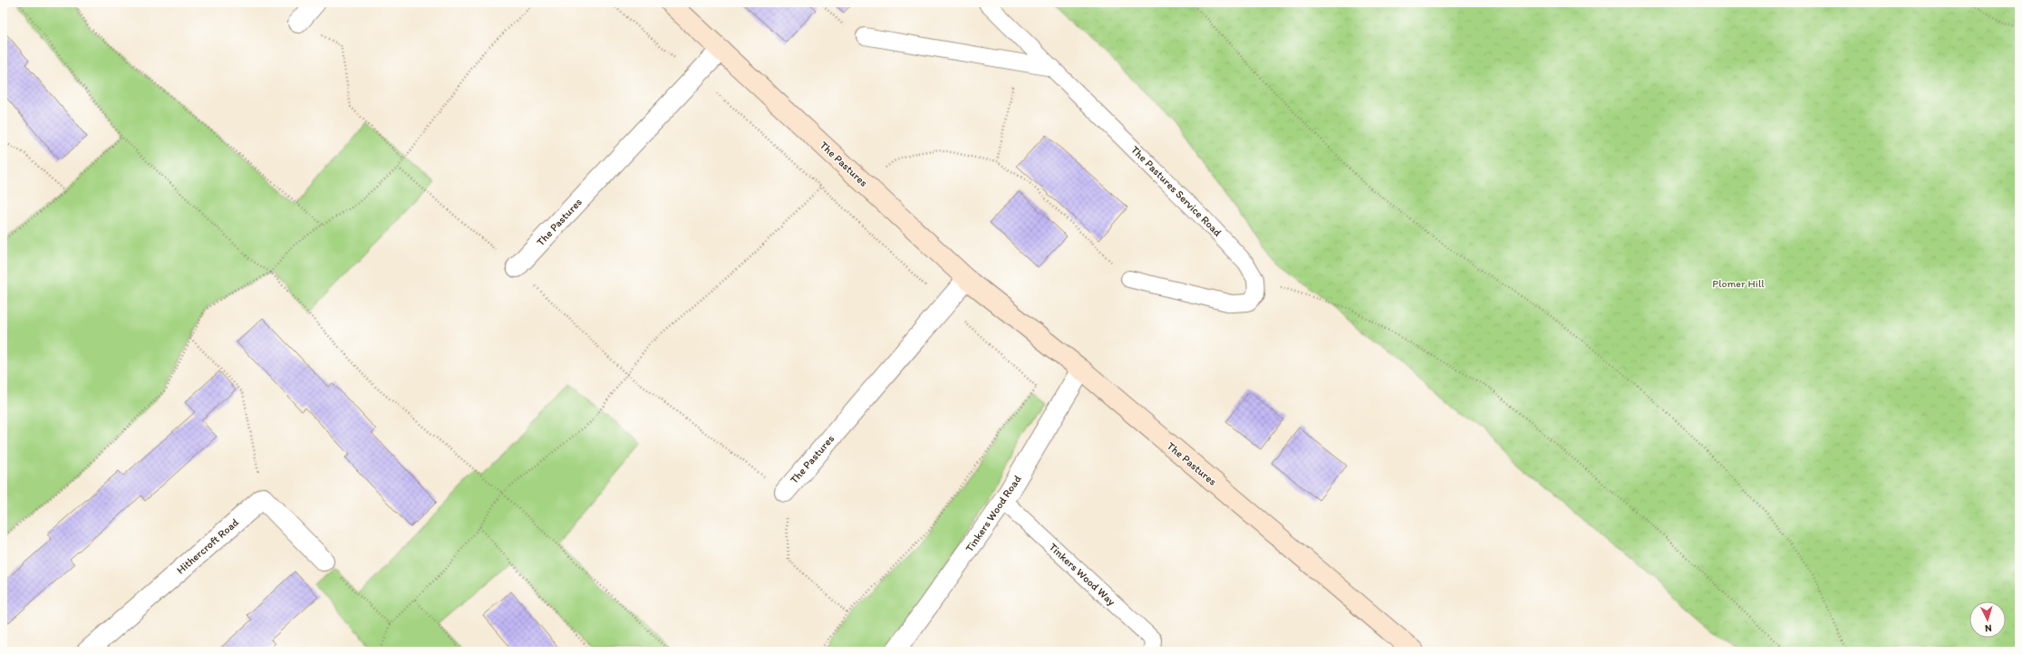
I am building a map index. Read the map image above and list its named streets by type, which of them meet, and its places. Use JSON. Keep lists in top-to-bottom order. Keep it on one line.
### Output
{"streets":{"street":["The Pastures","Tinkers Wood Road","Hithercroft Road"],"lane":["The Pastures Service Road","Tinkers Wood Way"]},"crossings":[["The Pastures","Tinkers Wood Road"],["Tinkers Wood Road","Tinkers Wood Way"]],"parks":["Plomer Hill"],"north":"bottom"}
